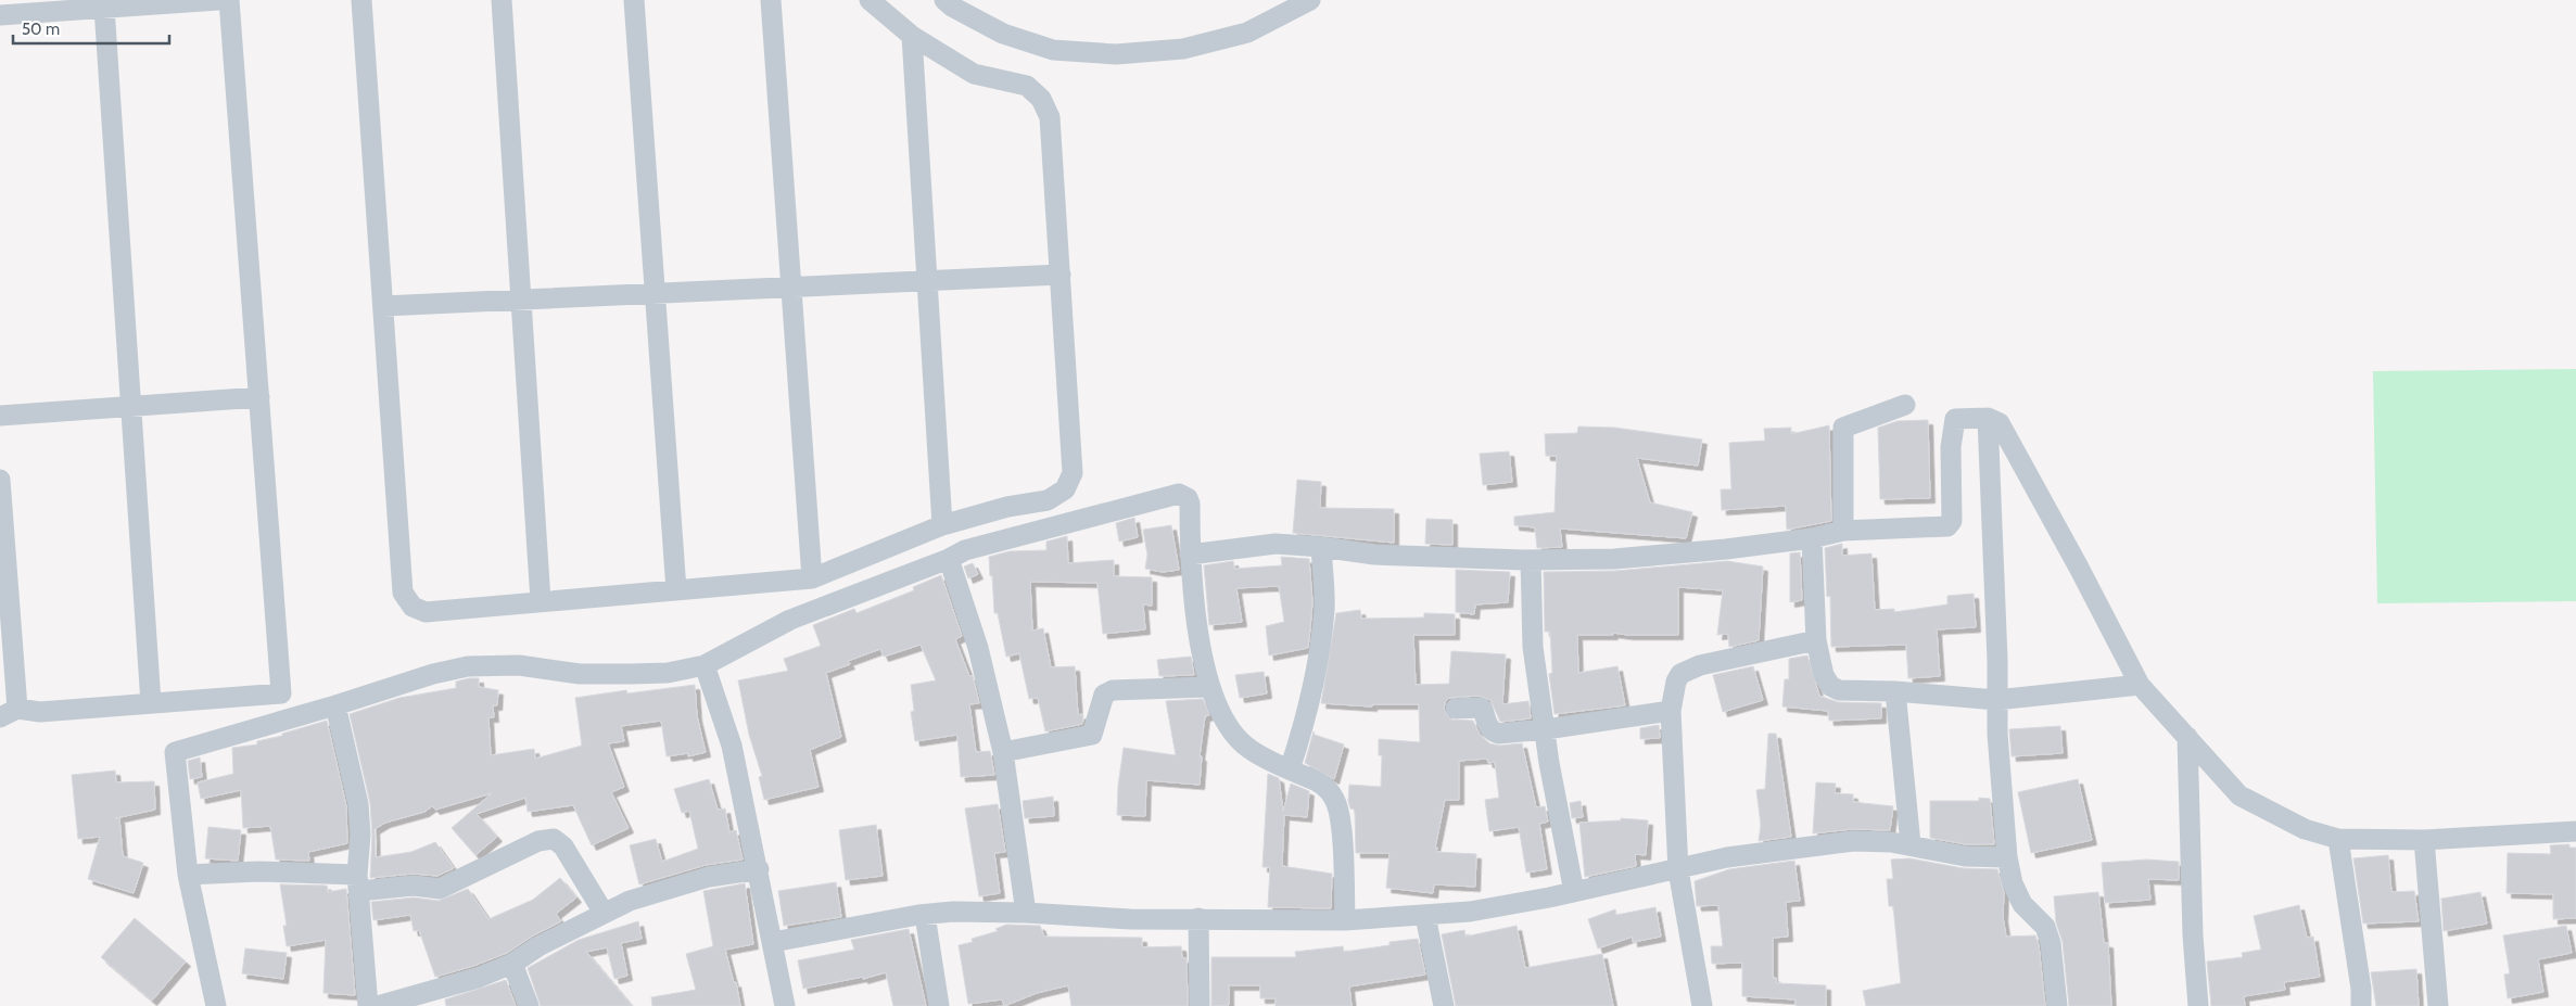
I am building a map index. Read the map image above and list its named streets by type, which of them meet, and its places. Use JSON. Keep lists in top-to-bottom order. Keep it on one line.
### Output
{"scale_bar":"50 m"}
